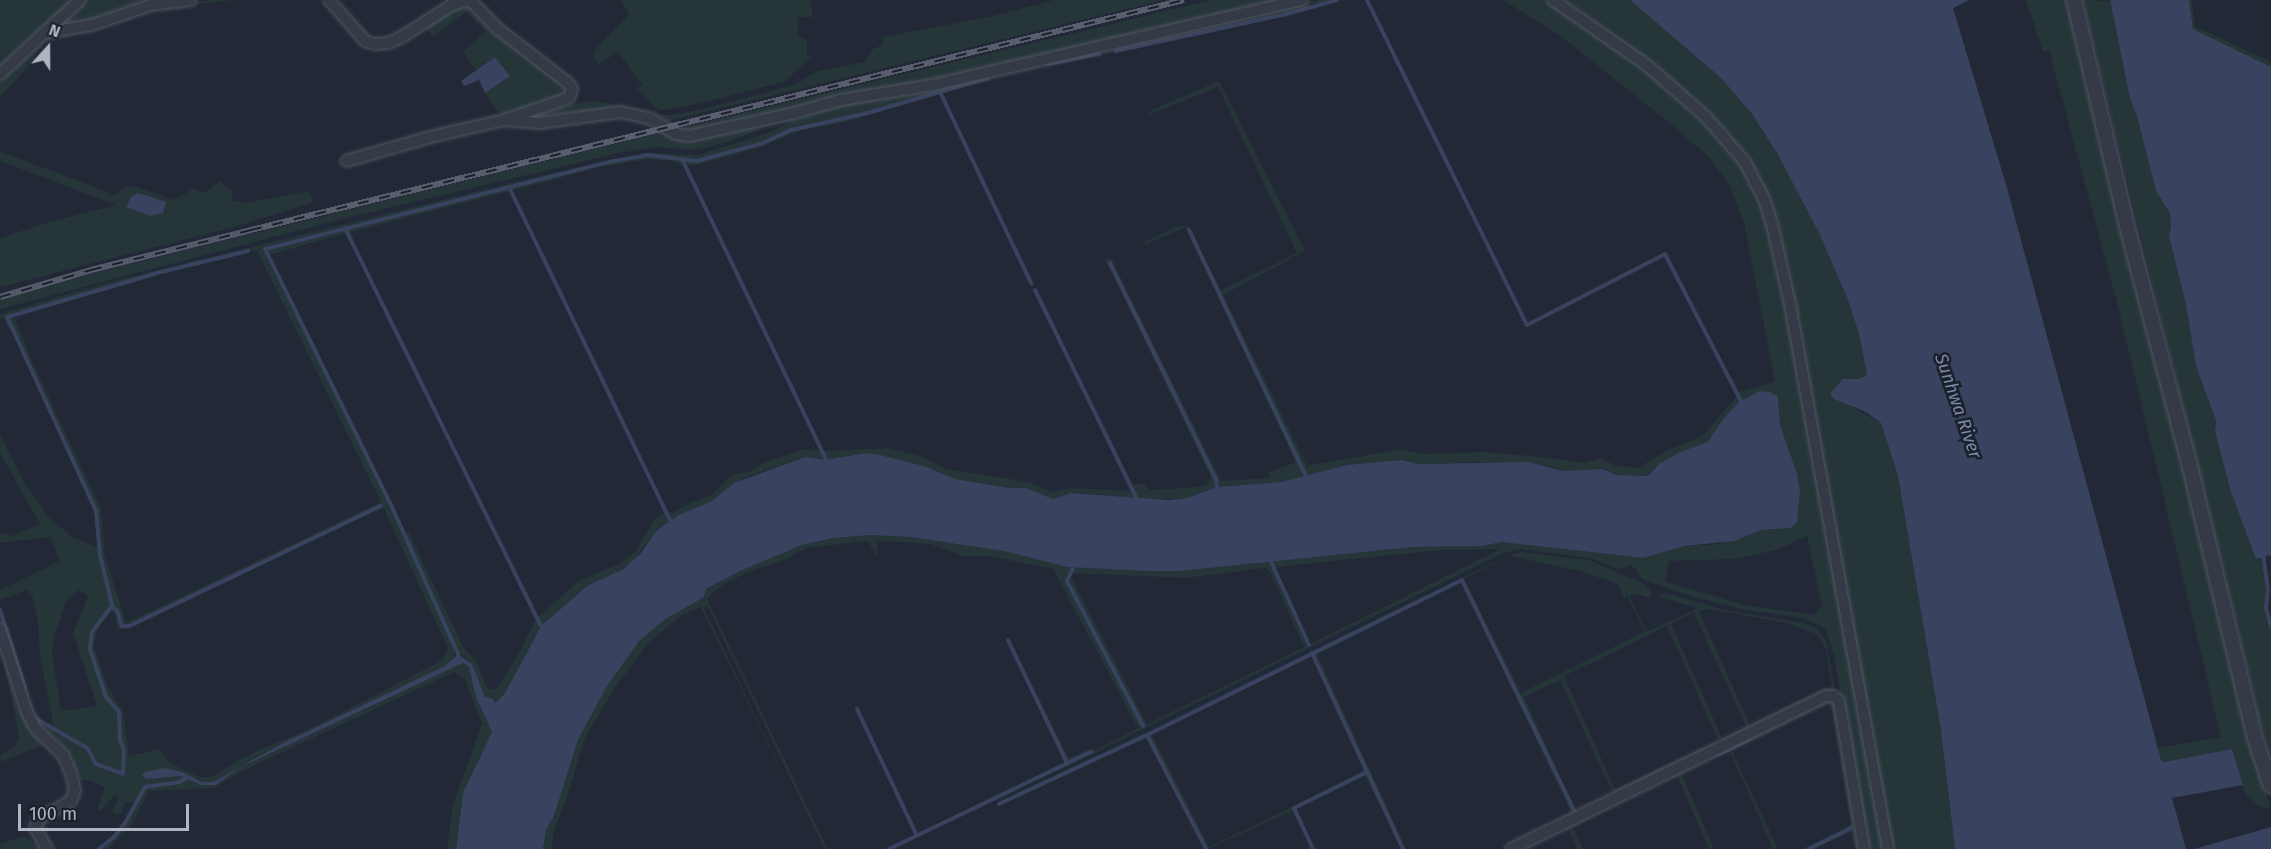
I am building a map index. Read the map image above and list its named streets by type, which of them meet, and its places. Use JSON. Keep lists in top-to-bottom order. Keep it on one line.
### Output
{"water":["Sunhwa River"],"scale_bar":"100 m","north":"top"}
